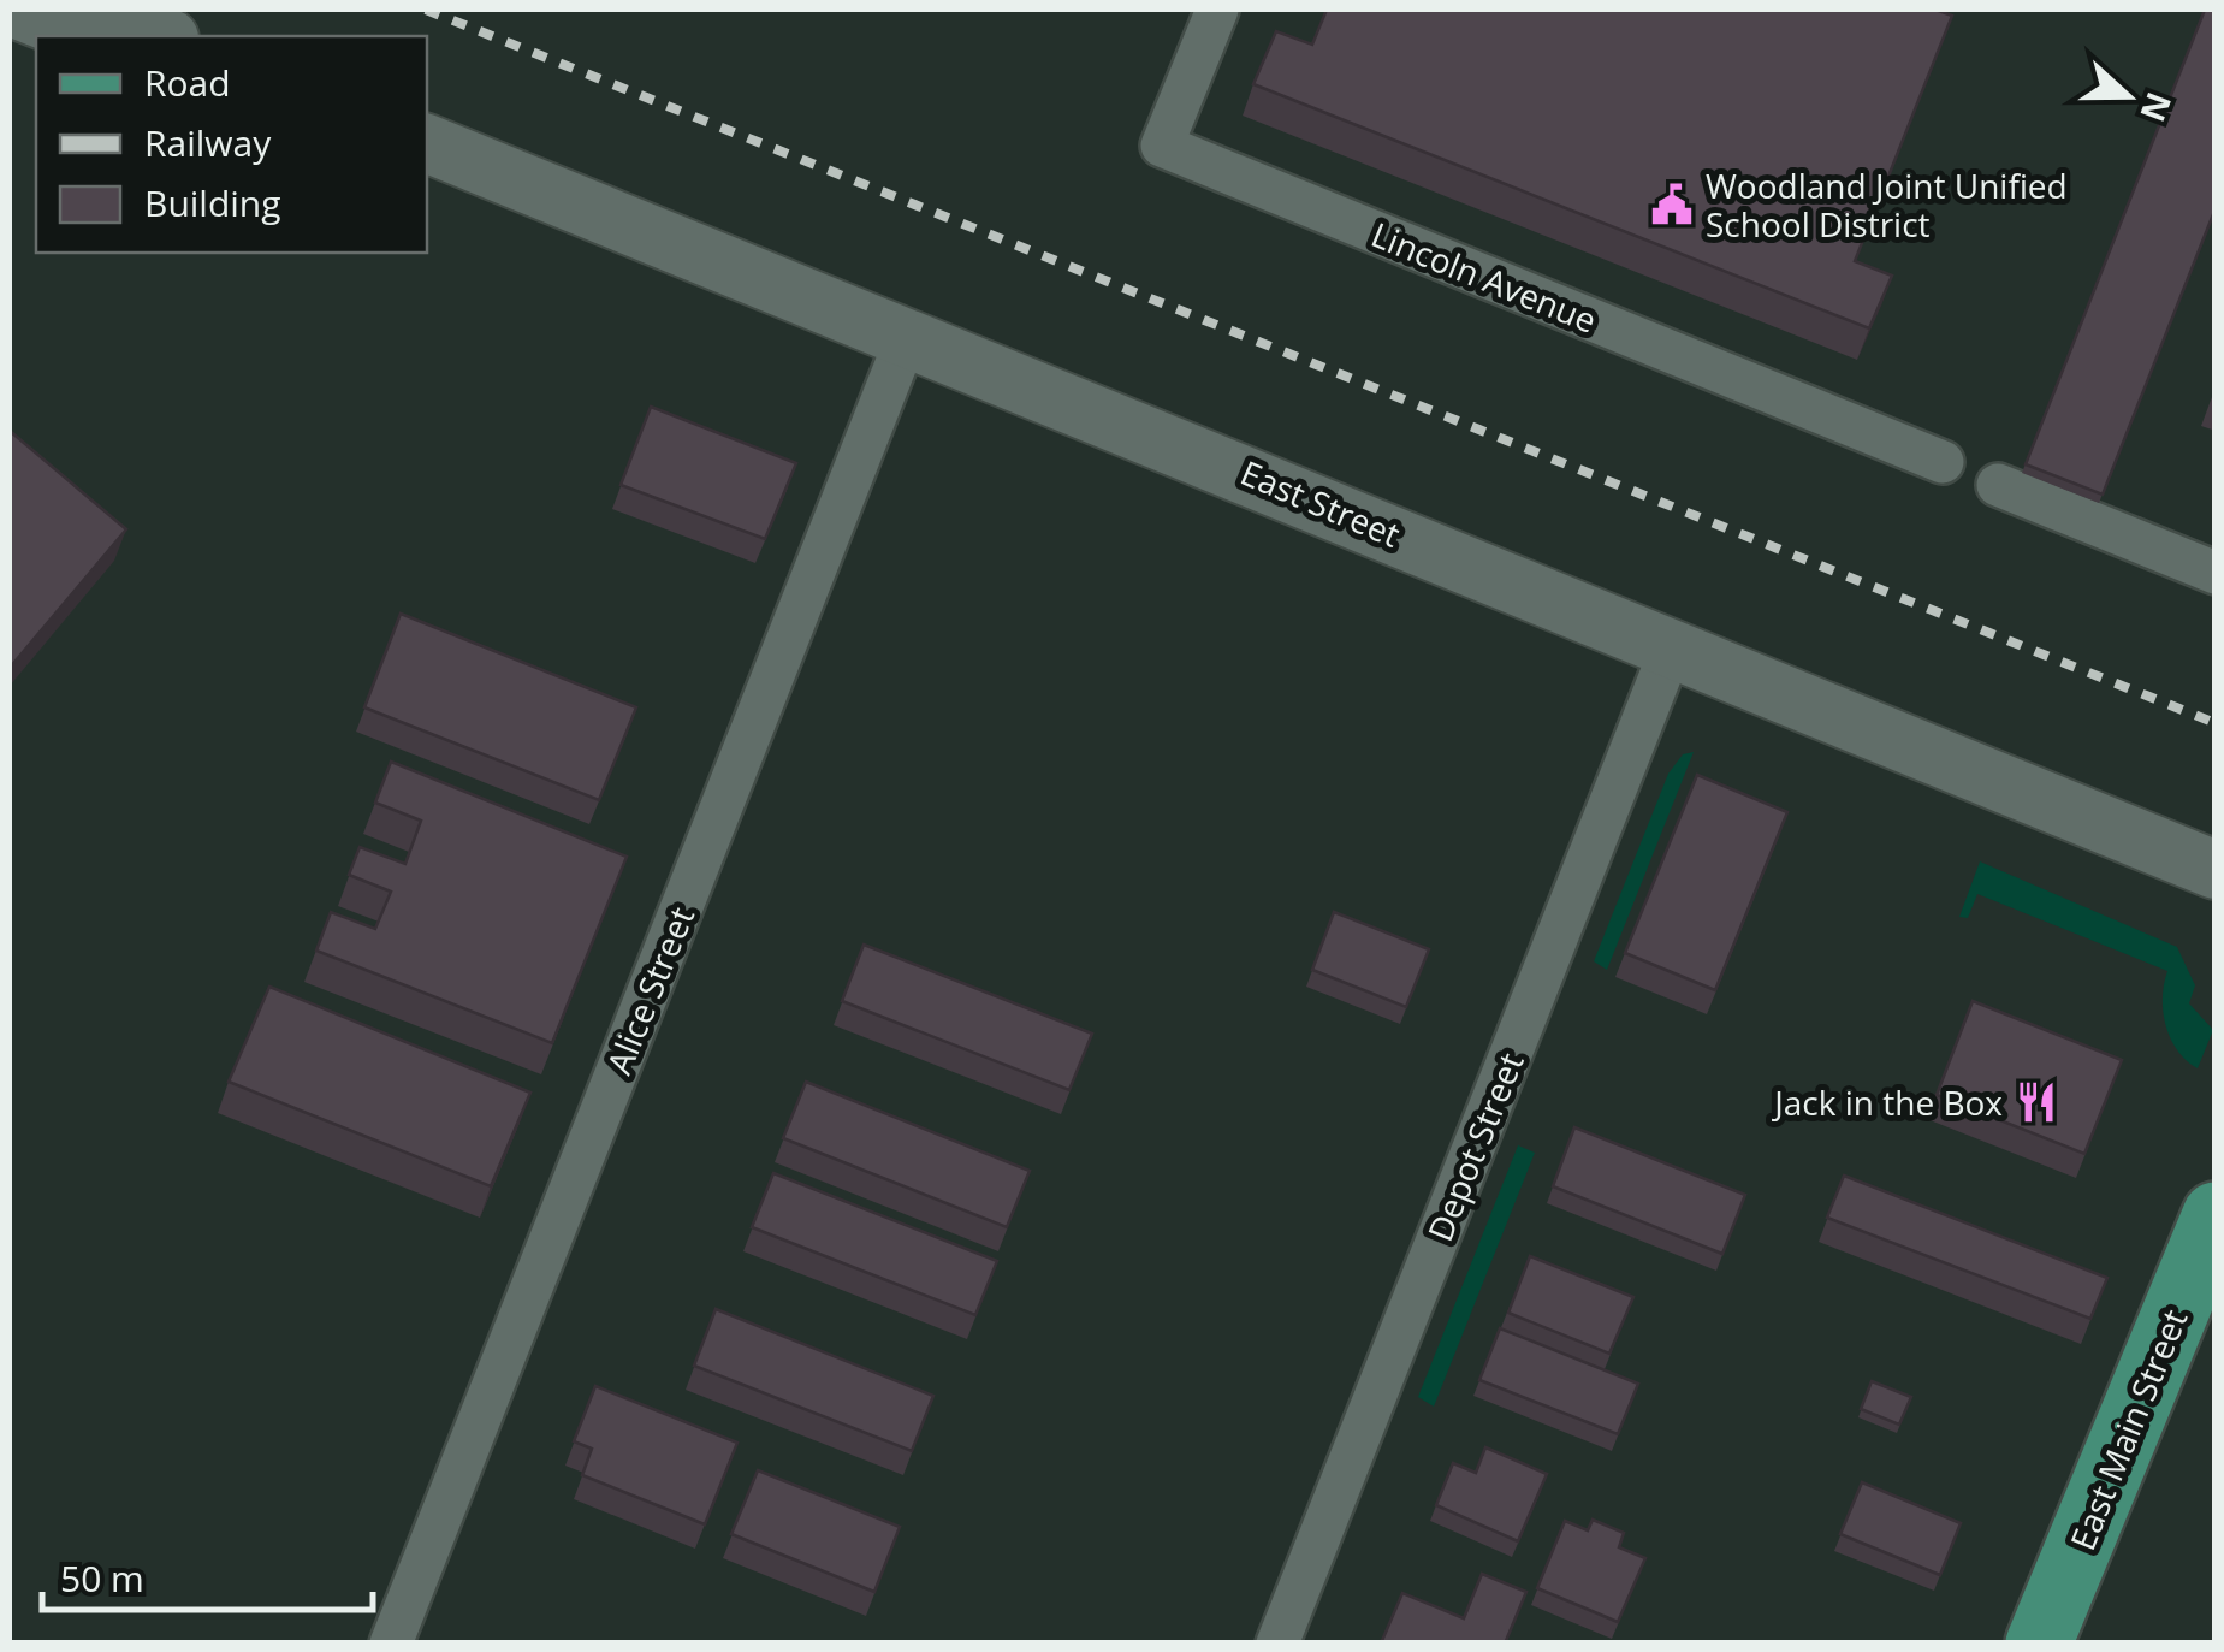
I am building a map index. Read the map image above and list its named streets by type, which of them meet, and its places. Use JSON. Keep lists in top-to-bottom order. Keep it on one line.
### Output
{"streets":{"main road":["East Street","East Main Street"],"street":["Lincoln Avenue","Alice Street","Depot Street"]},"crossings":[["East Street","Alice Street"],["East Street","Depot Street"]],"places":{"public building":["Woodland Joint Unified School District"],"restaurant":["Jack in the Box"]},"legend":["Road","Railway","Building"],"scale_bar":"50 m","north":"right"}
